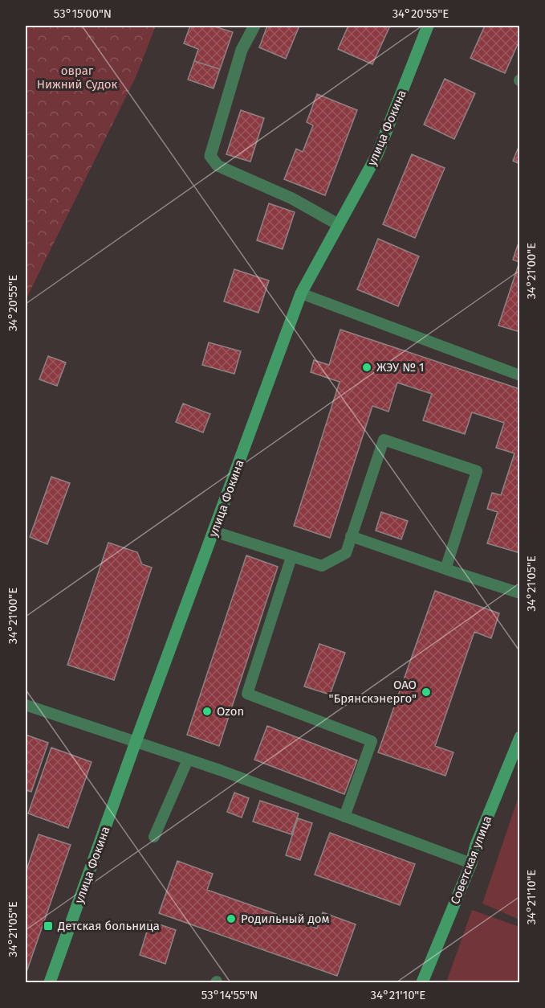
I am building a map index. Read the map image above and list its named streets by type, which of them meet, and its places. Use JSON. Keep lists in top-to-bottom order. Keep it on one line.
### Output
{"streets":{"main road":["улица Фокина","Советская улица"]},"parks":["овраг Нижний Судок"],"places":{"other":["ЖЭУ № 1","ОАО \"Брянскэнерго\"","Ozon","Родильный дом"],"transit":["Детская больница"]},"coordinates":["53°15'00\"N","34°20'55\"E","34°21'00\"E","34°21'05\"E","34°21'10\"E","53°14'55\"N"]}
